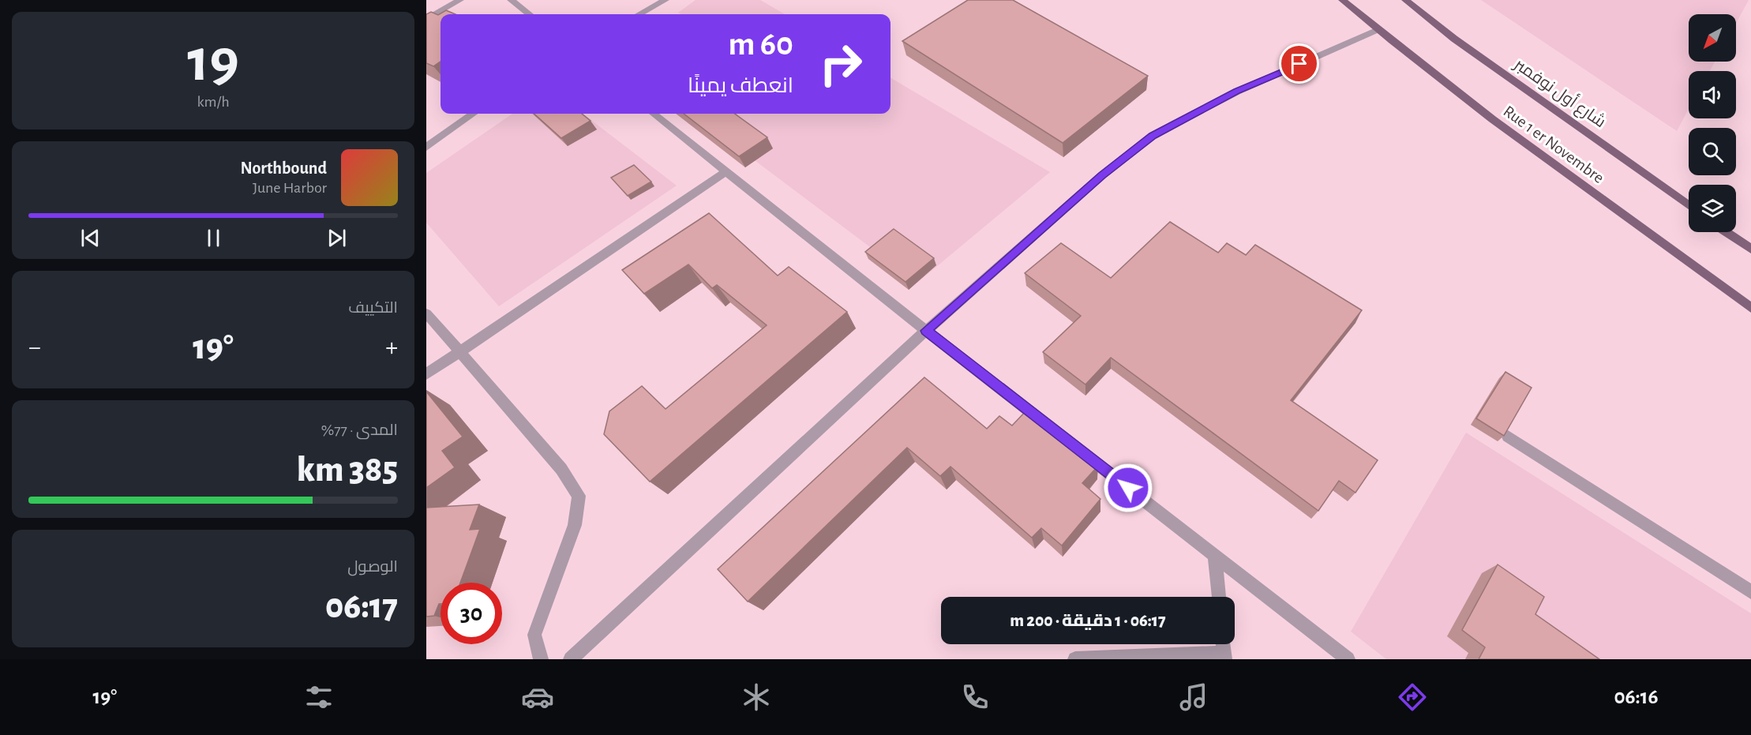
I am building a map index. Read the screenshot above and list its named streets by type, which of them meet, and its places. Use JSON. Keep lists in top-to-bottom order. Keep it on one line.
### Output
{"streets":{"main road":["شارع أول نوفمبر","Rue 1 er Novembre"]},"north":"bottom left","page":{"tile":[["19","km/h"],"التكييف",["المدى · 77%","385 km"],["الوصول","06:17"]],"turn":["60 m","انعطف يمينًا"],"song":["Northbound","June Harbor"],"heat":["−","19°","+"],"limit":"30","trip":"06:17 · 1 دقيقة · 200 m","tabs":["06:16","19°"]}}
